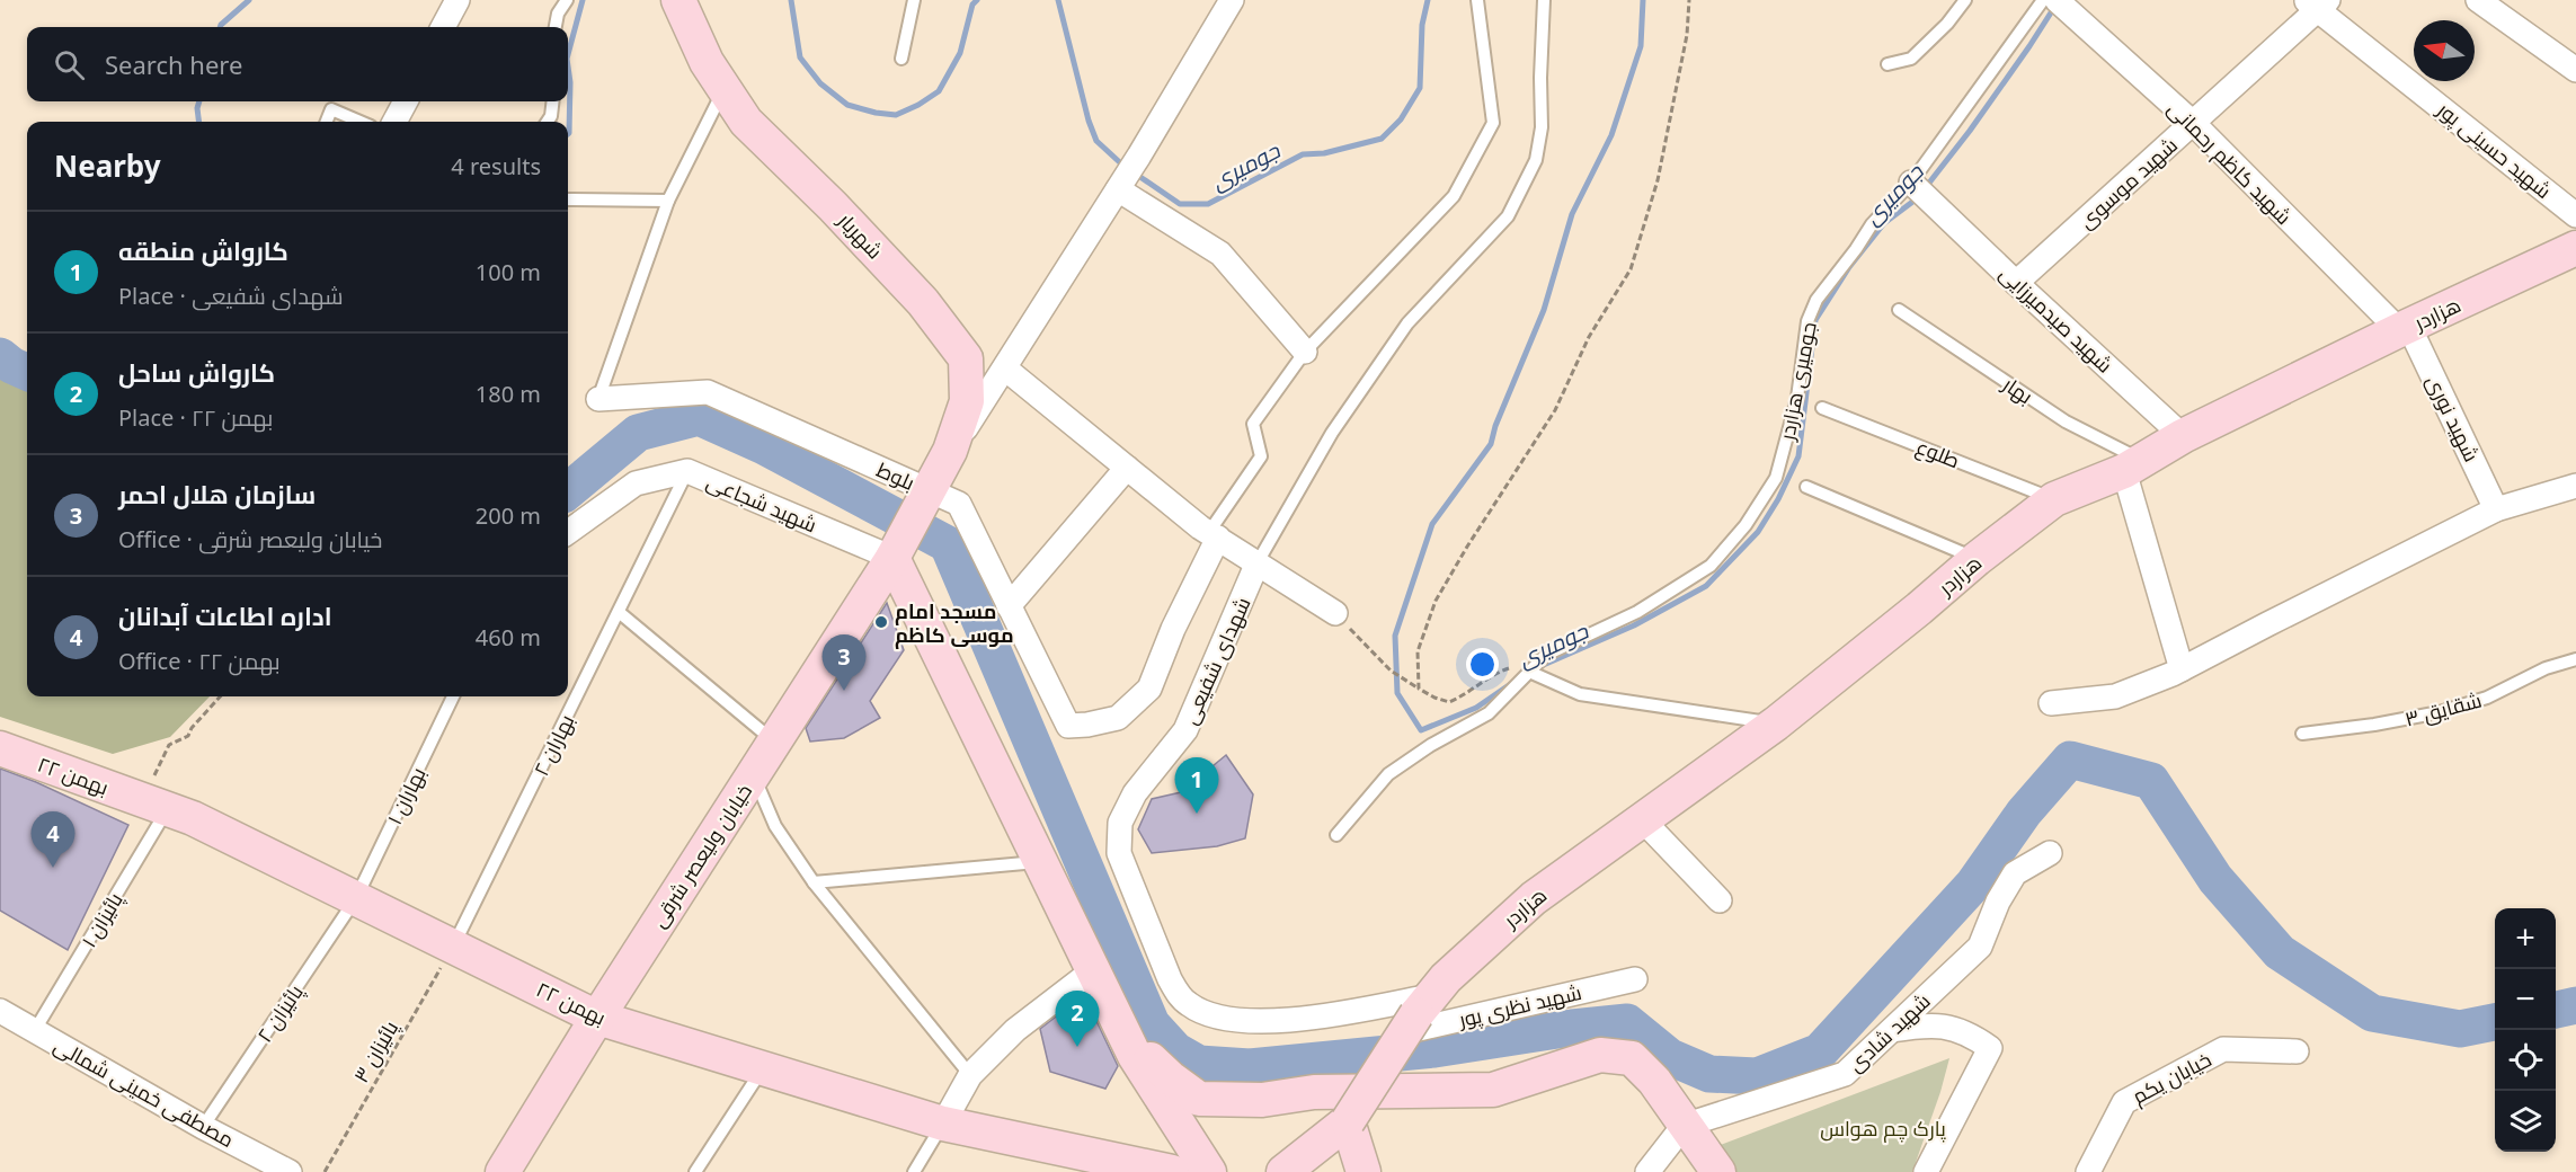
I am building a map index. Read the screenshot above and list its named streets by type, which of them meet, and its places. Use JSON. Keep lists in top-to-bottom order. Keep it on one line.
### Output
{"streets":{"main road":["شهریار","هزاردر","۲۲ بهمن","خیابان ولیعصر شرقی"],"street":["شهید حسینی پور","شهید کاظم رحمانی","شهید موسوی","شهید صیدمیرزایی","شهید نوری","بلوط","شهید شجاعی","شهدای شفیعی","شهید نظری پور","شهید شادی","خیابان یکم","مصطفی خمینی شمالی"],"lane":["جومیری هزاردر","بهار","طلوع","شقایق ۳","بهاران ۲","بهاران ۱","پائیزان ۱","پائیزان ۲"],"path":["پائیزان ۳"]},"crossings":[["شهید حسینی پور","شهید موسوی"],["شهید کاظم رحمانی","شهید موسوی"],["شهید کاظم رحمانی","هزاردر"],["شهید کاظم رحمانی","شهید نوری"],["شهید موسوی","شهید صیدمیرزایی"],["شهریار","بلوط"],["شهریار","شهید شجاعی"],["شهریار","خیابان ولیعصر شرقی"],["هزاردر","شهید صیدمیرزایی"],["هزاردر","بهار"],["هزاردر","شهید نوری"],["هزاردر","طلوع"],["هزاردر","شهدای شفیعی"],["هزاردر","شهید نظری پور"],["شهید صیدمیرزایی","جومیری هزاردر"],["شهید شجاعی","بهاران ۲"],["شهید شجاعی","خیابان ولیعصر شرقی"],["شهدای شفیعی","شهید نظری پور"],["بهاران ۲","۲۲ بهمن"],["بهاران ۲","پائیزان ۳"],["۲۲ بهمن","بهاران ۱"],["۲۲ بهمن","خیابان ولیعصر شرقی"],["۲۲ بهمن","پائیزان ۱"],["۲۲ بهمن","پائیزان ۲"],["۲۲ بهمن","پائیزان ۳"],["بهاران ۱","پائیزان ۲"],["پائیزان ۱","مصطفی خمینی شمالی"],["پائیزان ۲","مصطفی خمینی شمالی"]],"water":["جومیری"],"parks":["پارک چم هواس"],"places":["مسجد امام موسی کاظم"],"north":"left","page":{"search":"Search here","heading":["Nearby","4 results"],"list":[{"mark":"1","name":"کارواش منطقه","note":"Place · شهدای شفیعی","value":"100 m"},{"mark":"2","name":"کارواش ساحل","note":"Place · ۲۲ بهمن","value":"180 m"},{"mark":"3","name":"سازمان هلال احمر","note":"Office · خیابان ولیعصر شرقی","value":"200 m"},{"mark":"4","name":"اداره اطاعات آبدانان","note":"Office · ۲۲ بهمن","value":"460 m"}],"pins":["3","1","4","2"],"map_buttons":["+","−"]}}
